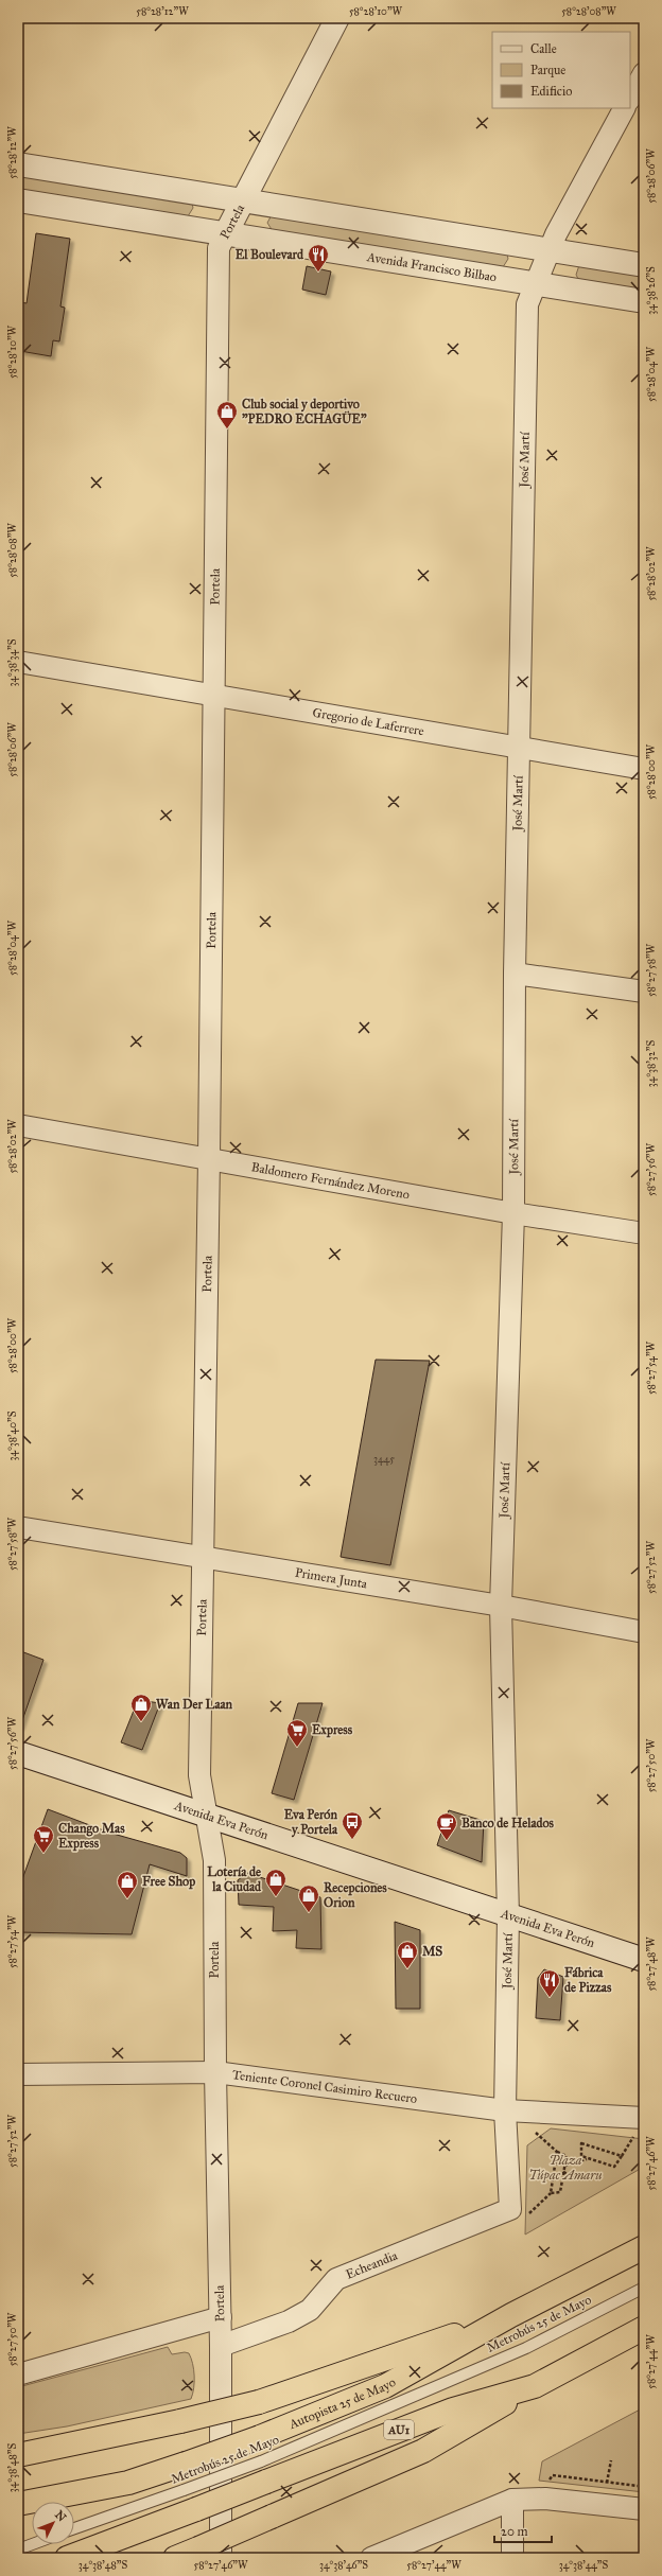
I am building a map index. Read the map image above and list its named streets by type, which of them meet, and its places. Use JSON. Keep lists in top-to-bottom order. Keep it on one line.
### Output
{"streets":{"highway":["Autopista 25 de Mayo","AU1"],"street":["Portela","Avenida Francisco Bilbao","José Martí","Gregorio de Laferrere","Baldomero Fernández Moreno","Primera Junta","Avenida Eva Perón","Teniente Coronel Casimiro Recuero","Echeandia"],"lane":["Metrobús 25 de Mayo"]},"crossings":[["Portela","Avenida Francisco Bilbao"],["Portela","Gregorio de Laferrere"],["Portela","Baldomero Fernández Moreno"],["Portela","Primera Junta"],["Portela","Avenida Eva Perón"],["Portela","Teniente Coronel Casimiro Recuero"],["Portela","Echeandia"],["Avenida Francisco Bilbao","José Martí"],["José Martí","Gregorio de Laferrere"],["José Martí","Baldomero Fernández Moreno"],["José Martí","Primera Junta"],["José Martí","Avenida Eva Perón"],["José Martí","Teniente Coronel Casimiro Recuero"],["José Martí","Echeandia"],["Metrobús 25 de Mayo","AU1"]],"parks":["Plaza Túpac Amaru"],"places":{"restaurant":["El Boulevard","Fábrica de Pizzas"],"shop":["Club social y deportivo \"PEDRO ECHAGÜE\"","Wan Der Laan","Lotería de la Ciudad","Free Shop","Recepciones Orion","MS"],"supermarket":["Express","Chango Mas Express"],"bus stop":["Eva Perón y Portela"],"cafe":["Banco de Helados"]},"house_numbers":["3445"],"legend":["Calle","Parque","Edificio"],"scale_bar":"20 m","north":"top right","coordinates":["58°28'12\"W","58°28'10\"W","58°28'08\"W","58°28'06\"W","34°38'26\"S","58°28'04\"W","58°28'02\"W","34°38'34\"S","58°28'00\"W","58°27'58\"W","34°38'32\"S","58°27'56\"W","58°27'54\"W","34°38'40\"S","58°27'52\"W","58°27'50\"W","58°27'48\"W","58°27'46\"W","58°27'44\"W","34°38'48\"S","34°38'46\"S","34°38'44\"S"]}
